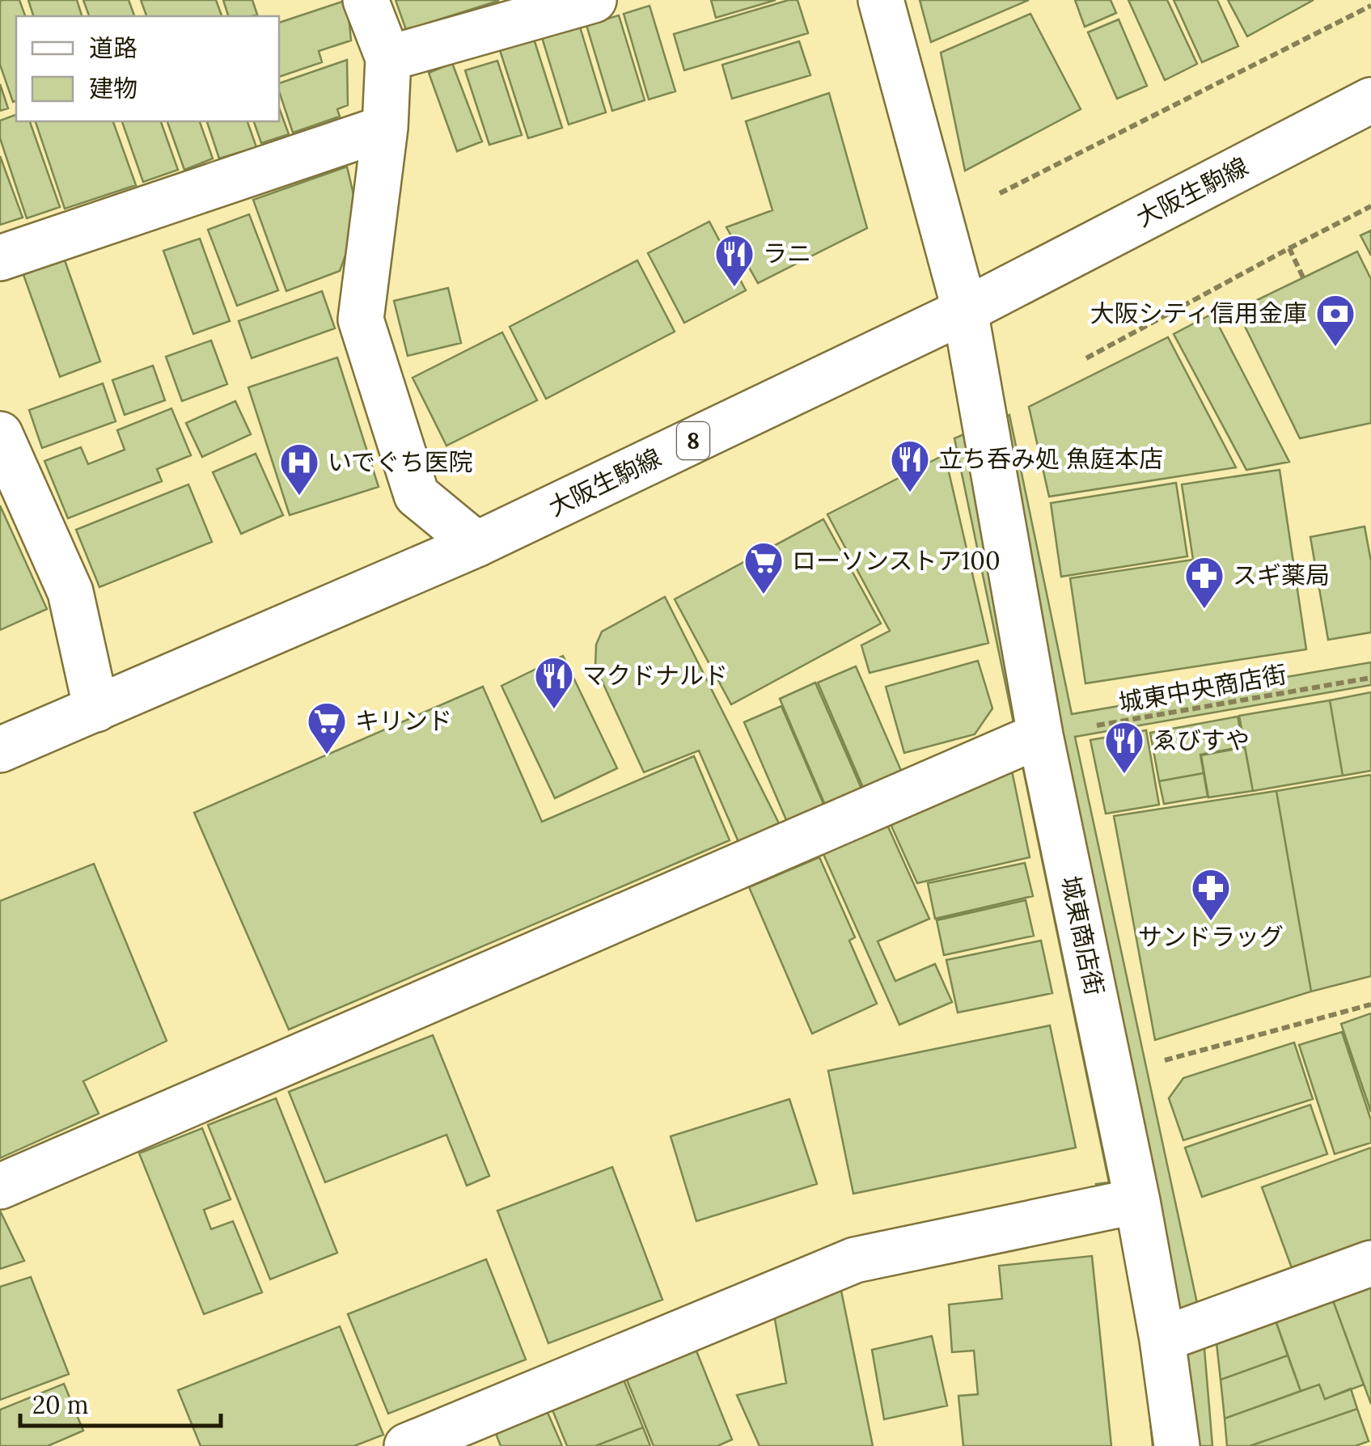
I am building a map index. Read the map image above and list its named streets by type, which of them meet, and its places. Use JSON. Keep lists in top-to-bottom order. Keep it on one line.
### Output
{"streets":{"street":["大阪生駒線","8","城東商店街"],"path":["城東中央商店街"]},"crossings":[["大阪生駒線","城東商店街"],["城東中央商店街","城東商店街"]],"places":{"restaurant":["ラニ","立ち呑み処 魚庭本店","マクドナルド","ゑびすや"],"bank":["大阪シティ信用金庫"],"hospital":["いでぐち医院"],"supermarket":["ローソンストア100","キリンド"],"pharmacy":["スギ薬局","サンドラッグ"]},"legend":["道路","建物"],"scale_bar":"20 m"}
